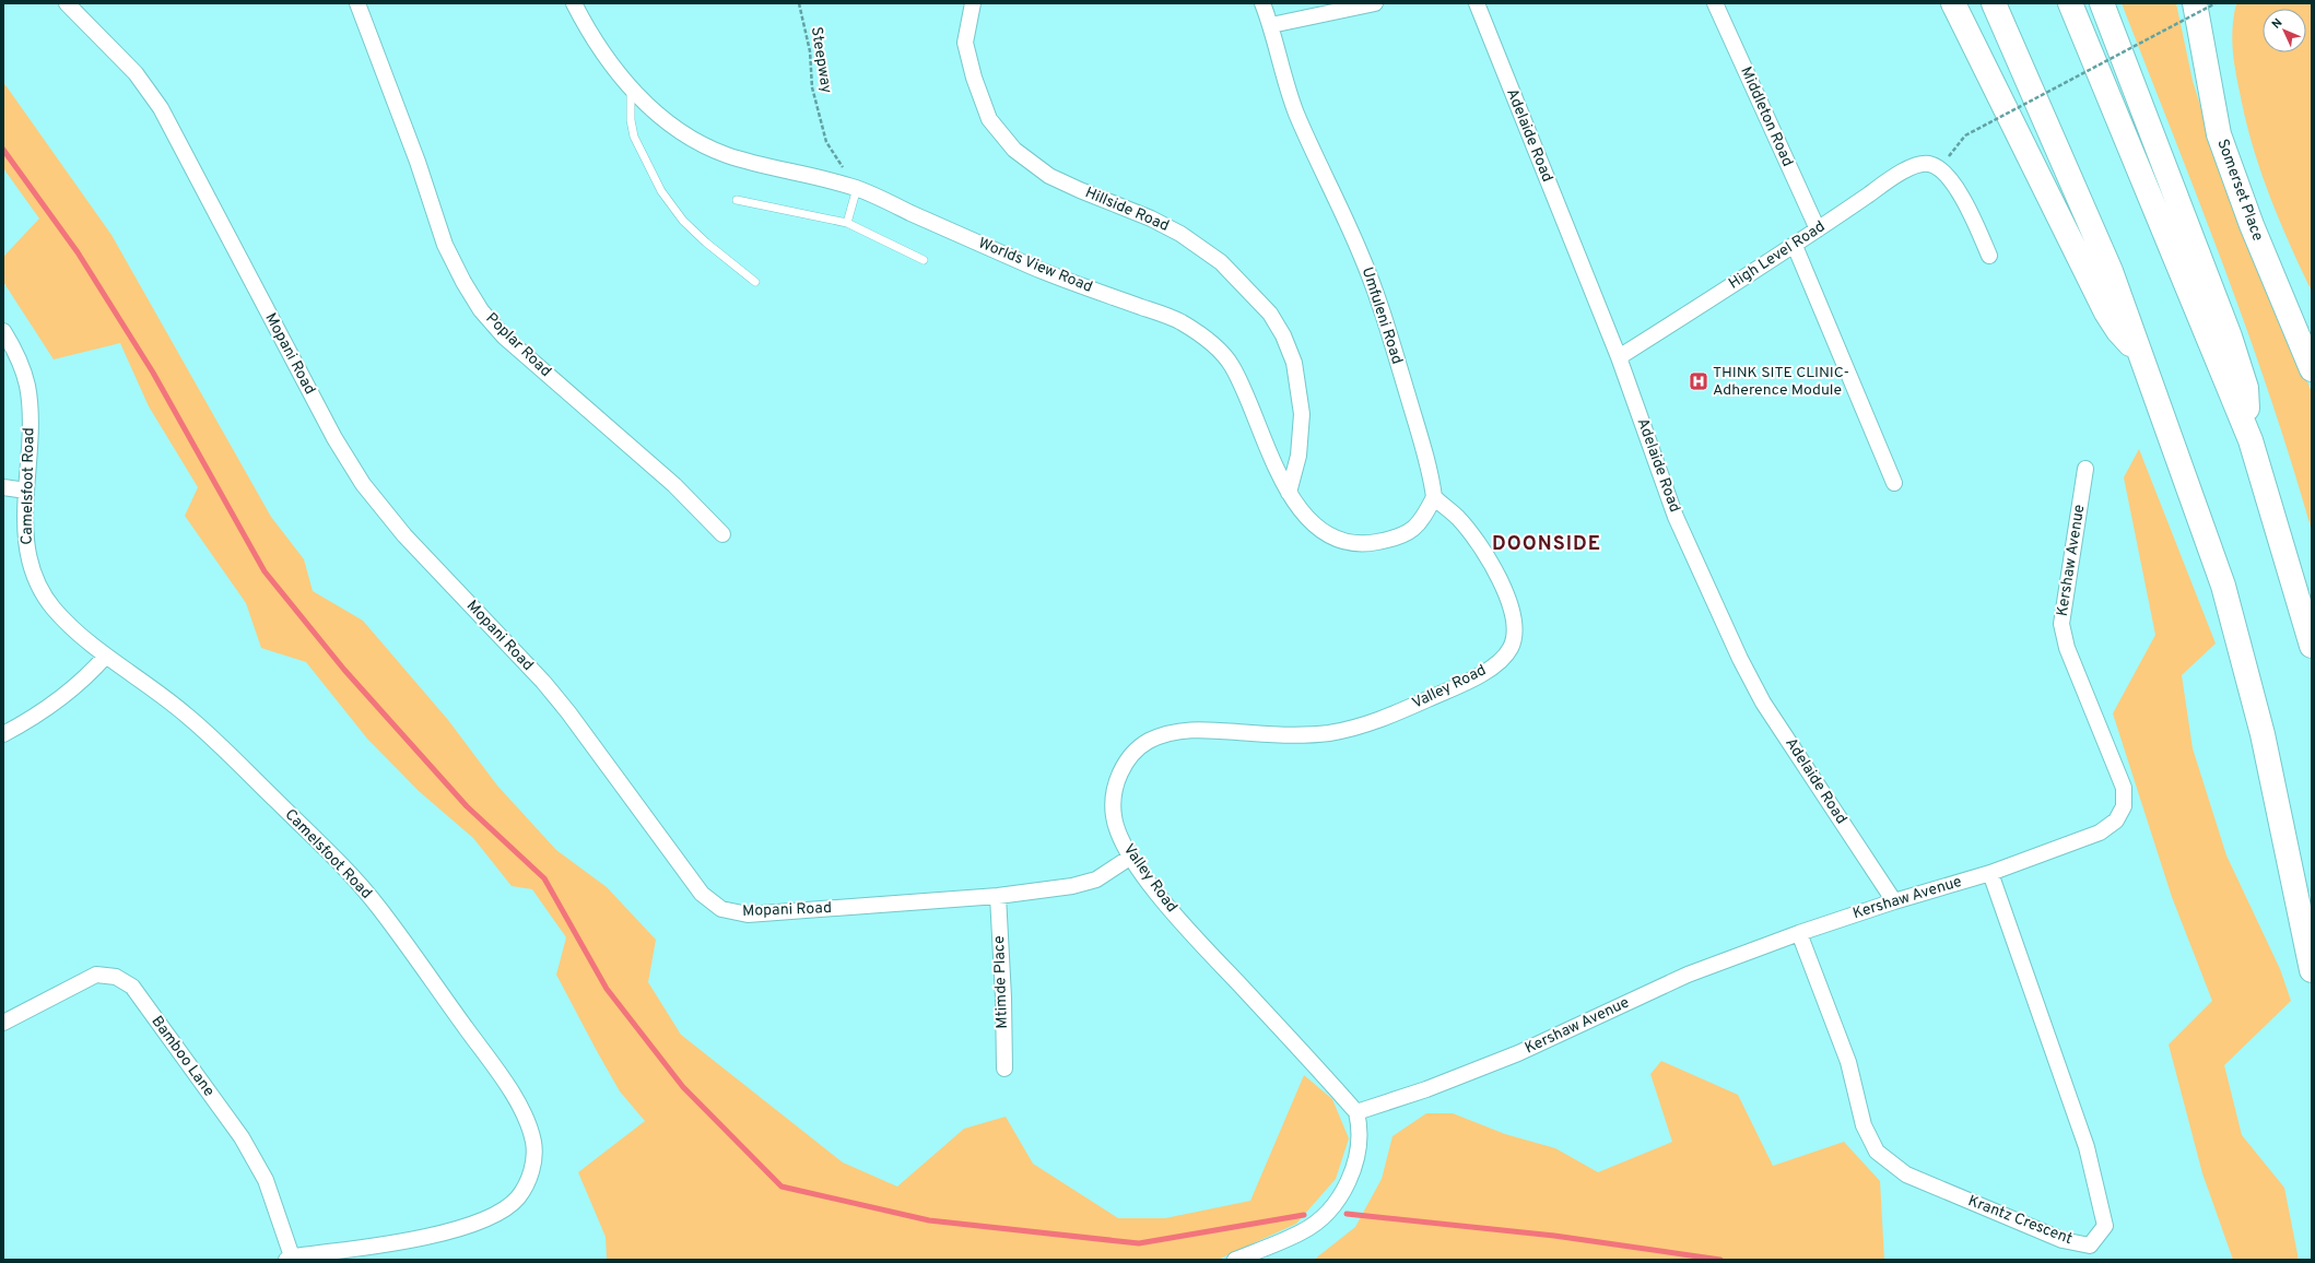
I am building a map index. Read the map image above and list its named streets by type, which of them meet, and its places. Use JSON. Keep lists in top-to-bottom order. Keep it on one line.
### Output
{"streets":{"main road":["Somerset Place"],"street":["Middleton Road","Adelaide Road","Hillside Road","High Level Road","Worlds View Road","Umfuleni Road","Poplar Road","Mopani Road","Camelsfoot Road","Kershaw Avenue","Valley Road","Mtimde Place","Bamboo Lane","Krantz Crescent"],"path":["Steepway"]},"crossings":[["Steepway","Worlds View Road"],["Middleton Road","High Level Road"],["Adelaide Road","High Level Road"],["Adelaide Road","Kershaw Avenue"],["Hillside Road","Worlds View Road"],["Worlds View Road","Umfuleni Road"],["Worlds View Road","Valley Road"],["Umfuleni Road","Valley Road"],["Mopani Road","Valley Road"],["Mopani Road","Mtimde Place"],["Camelsfoot Road","Bamboo Lane"],["Kershaw Avenue","Valley Road"],["Kershaw Avenue","Krantz Crescent"]],"districts":["DOONSIDE"],"places":{"hospital":["THINK SITE CLINIC- Adherence Module"]},"north":"top left"}
